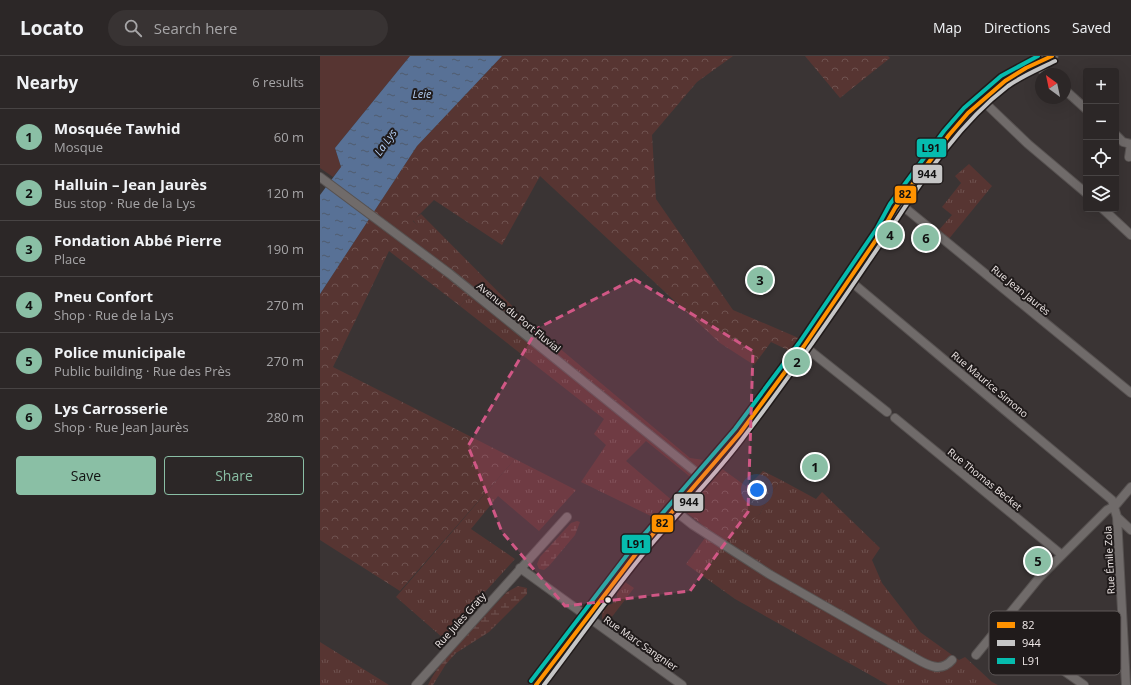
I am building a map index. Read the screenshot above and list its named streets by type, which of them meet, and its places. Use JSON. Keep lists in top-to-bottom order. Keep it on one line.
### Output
{"streets":{"street":["Rue Jean Jaurès","Avenue du Port Fluvial","Rue Maurice Simono","Rue Thomas Becket","Rue Émile Zola","Rue Jules Graty","Rue Marc Sangnier"]},"crossings":[["Rue Maurice Simono","Rue Émile Zola"]],"water":["Leie","La Lys"],"lines":["transit line 82","transit line L91","transit line 944"],"legend":["82","944","L91"],"north":"top left","page":{"header":"Locato","search":"Search here","nav":["Map","Directions","Saved"],"heading":["Nearby","6 results"],"map_buttons":["+","−"],"list":[{"mark":"1","name":"Mosquée Tawhid","note":"Mosque","value":"60 m"},{"mark":"2","name":"Halluin – Jean Jaurès","note":"Bus stop · Rue de la Lys","value":"120 m"},{"mark":"3","name":"Fondation Abbé Pierre","note":"Place","value":"190 m"},{"mark":"4","name":"Pneu Confort","note":"Shop · Rue de la Lys","value":"270 m"},{"mark":"5","name":"Police municipale","note":"Public building · Rue des Près","value":"270 m"},{"mark":"6","name":"Lys Carrosserie","note":"Shop · Rue Jean Jaurès","value":"280 m"}],"pins":["4","6","3","2","1","5"],"buttons":["Save","Share"]}}
